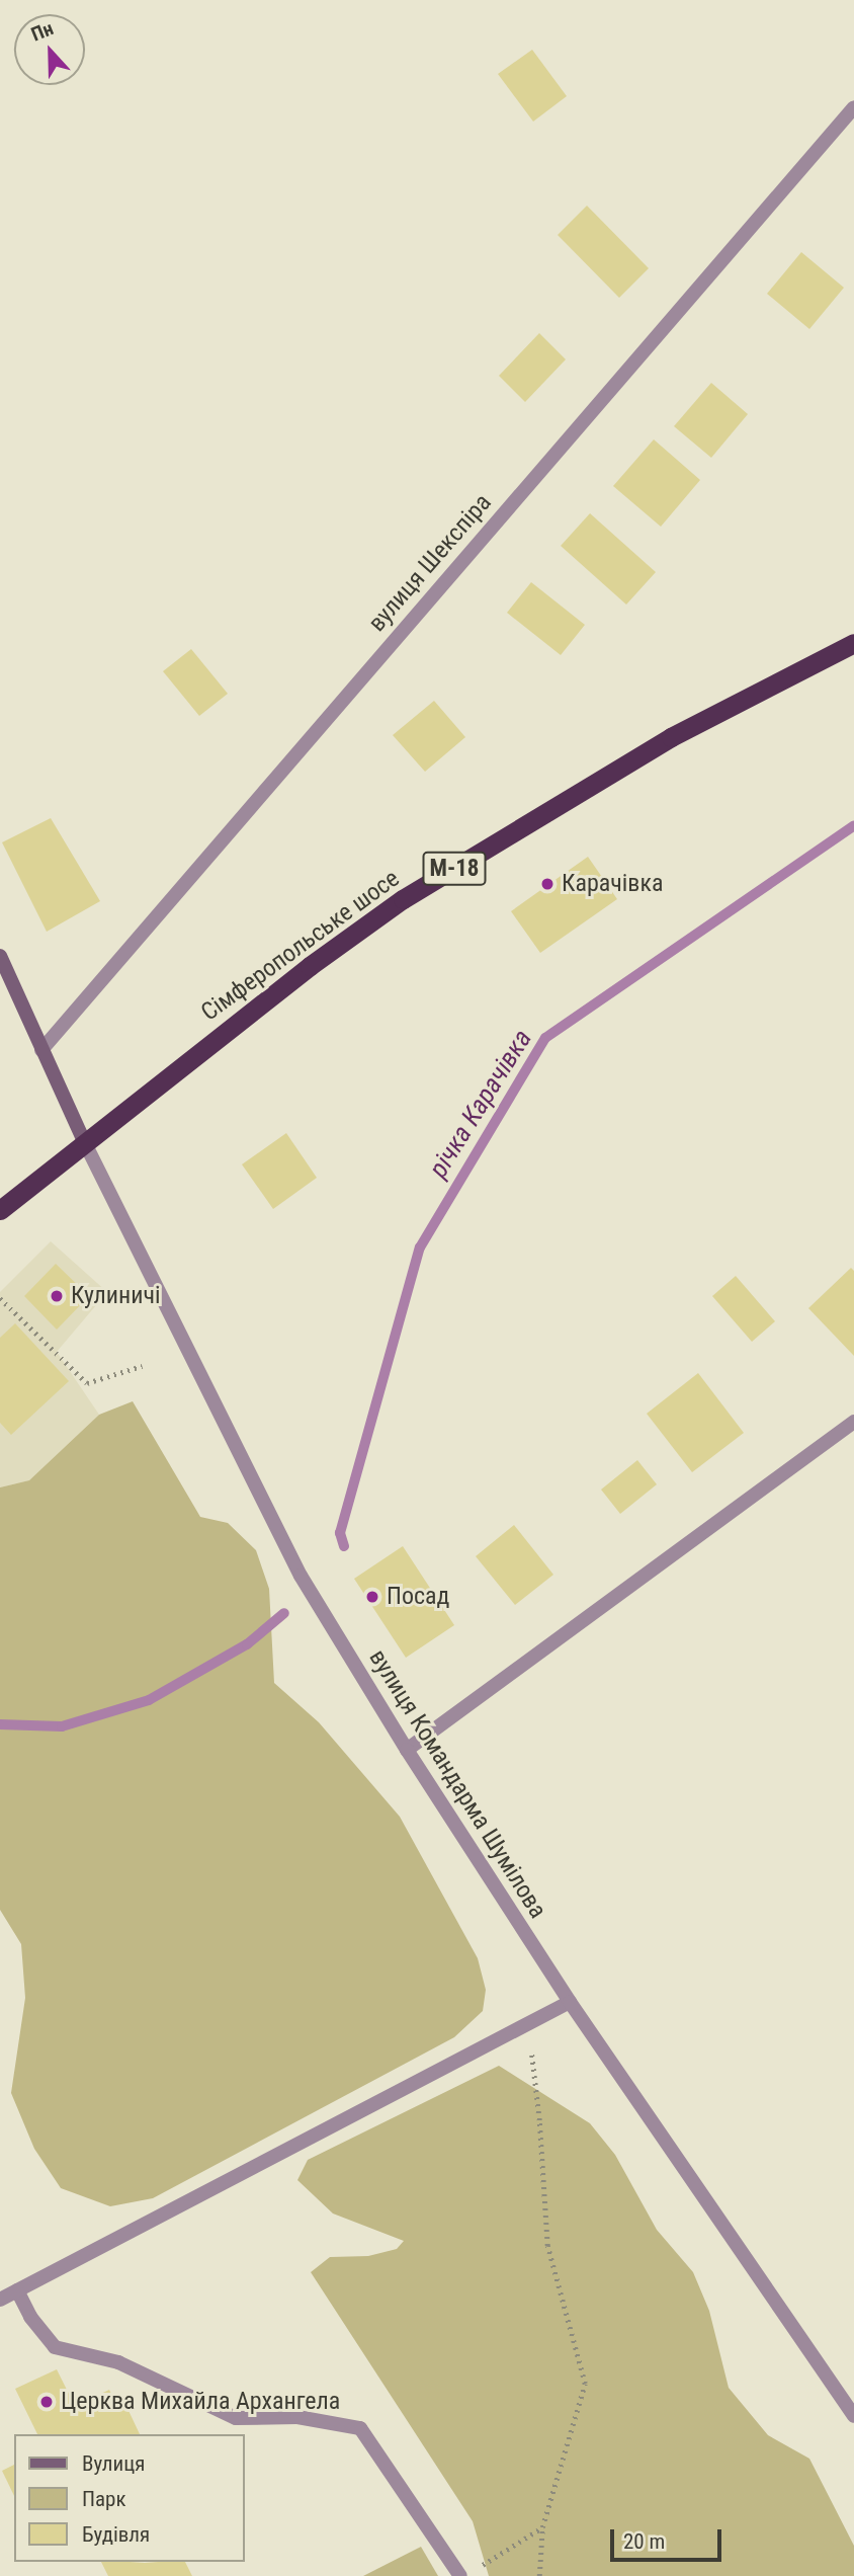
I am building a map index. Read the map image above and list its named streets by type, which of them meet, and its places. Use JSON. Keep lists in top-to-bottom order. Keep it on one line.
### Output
{"streets":{"highway":["М-18","Сімферопольське шосе"],"street":["вулиця Шекспіра","вулиця Командарма Шумілова"]},"crossings":[["М-18","Сімферопольське шосе"],["М-18","вулиця Командарма Шумілова"],["Сімферопольське шосе","вулиця Командарма Шумілова"]],"water":["річка Карачівка"],"places":["Карачівка","Кулиничі","Посад","Церква Михайла Архангела"],"legend":["Вулиця","Парк","Будівля"],"scale_bar":"20 m","north":"top"}
